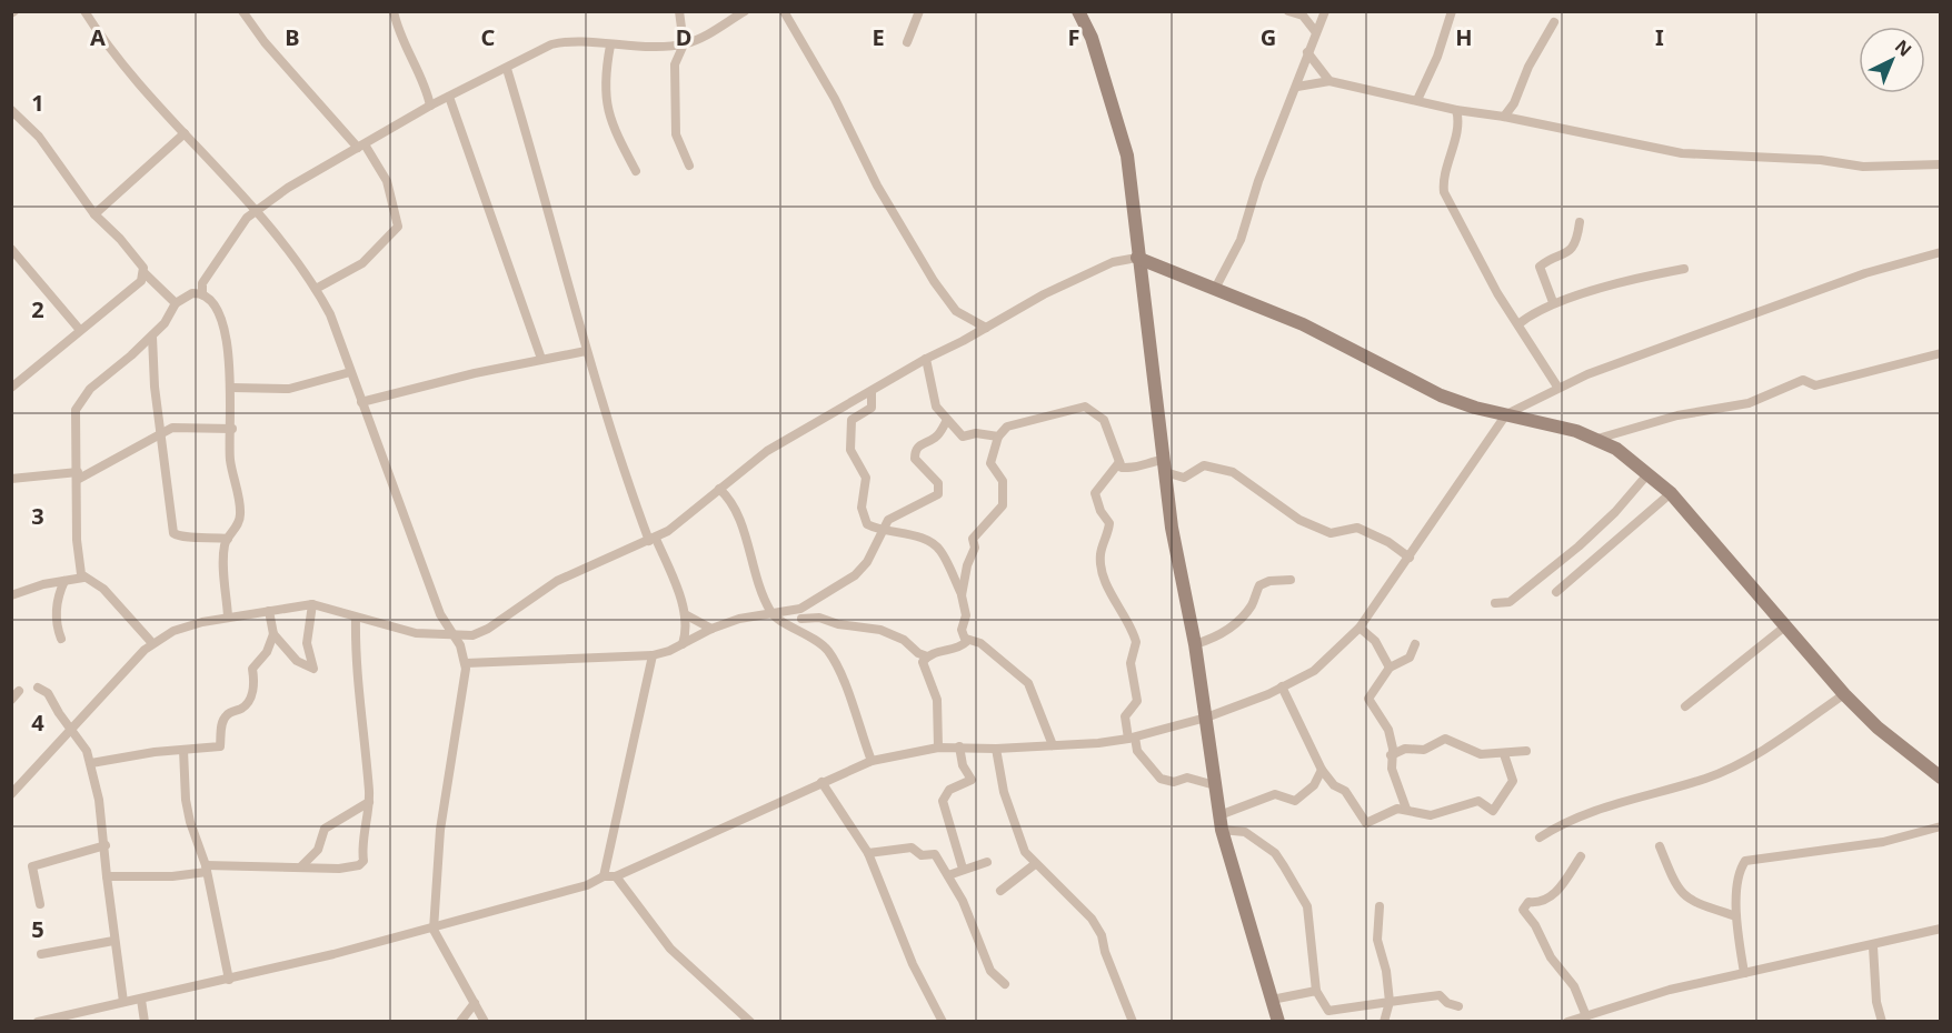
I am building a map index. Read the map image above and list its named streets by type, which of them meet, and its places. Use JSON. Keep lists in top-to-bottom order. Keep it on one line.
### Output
{"north":"top right","grid":{"columns":["A","B","C","D","E","F","G","H","I"],"rows":["1","2","3","4","5"]}}
